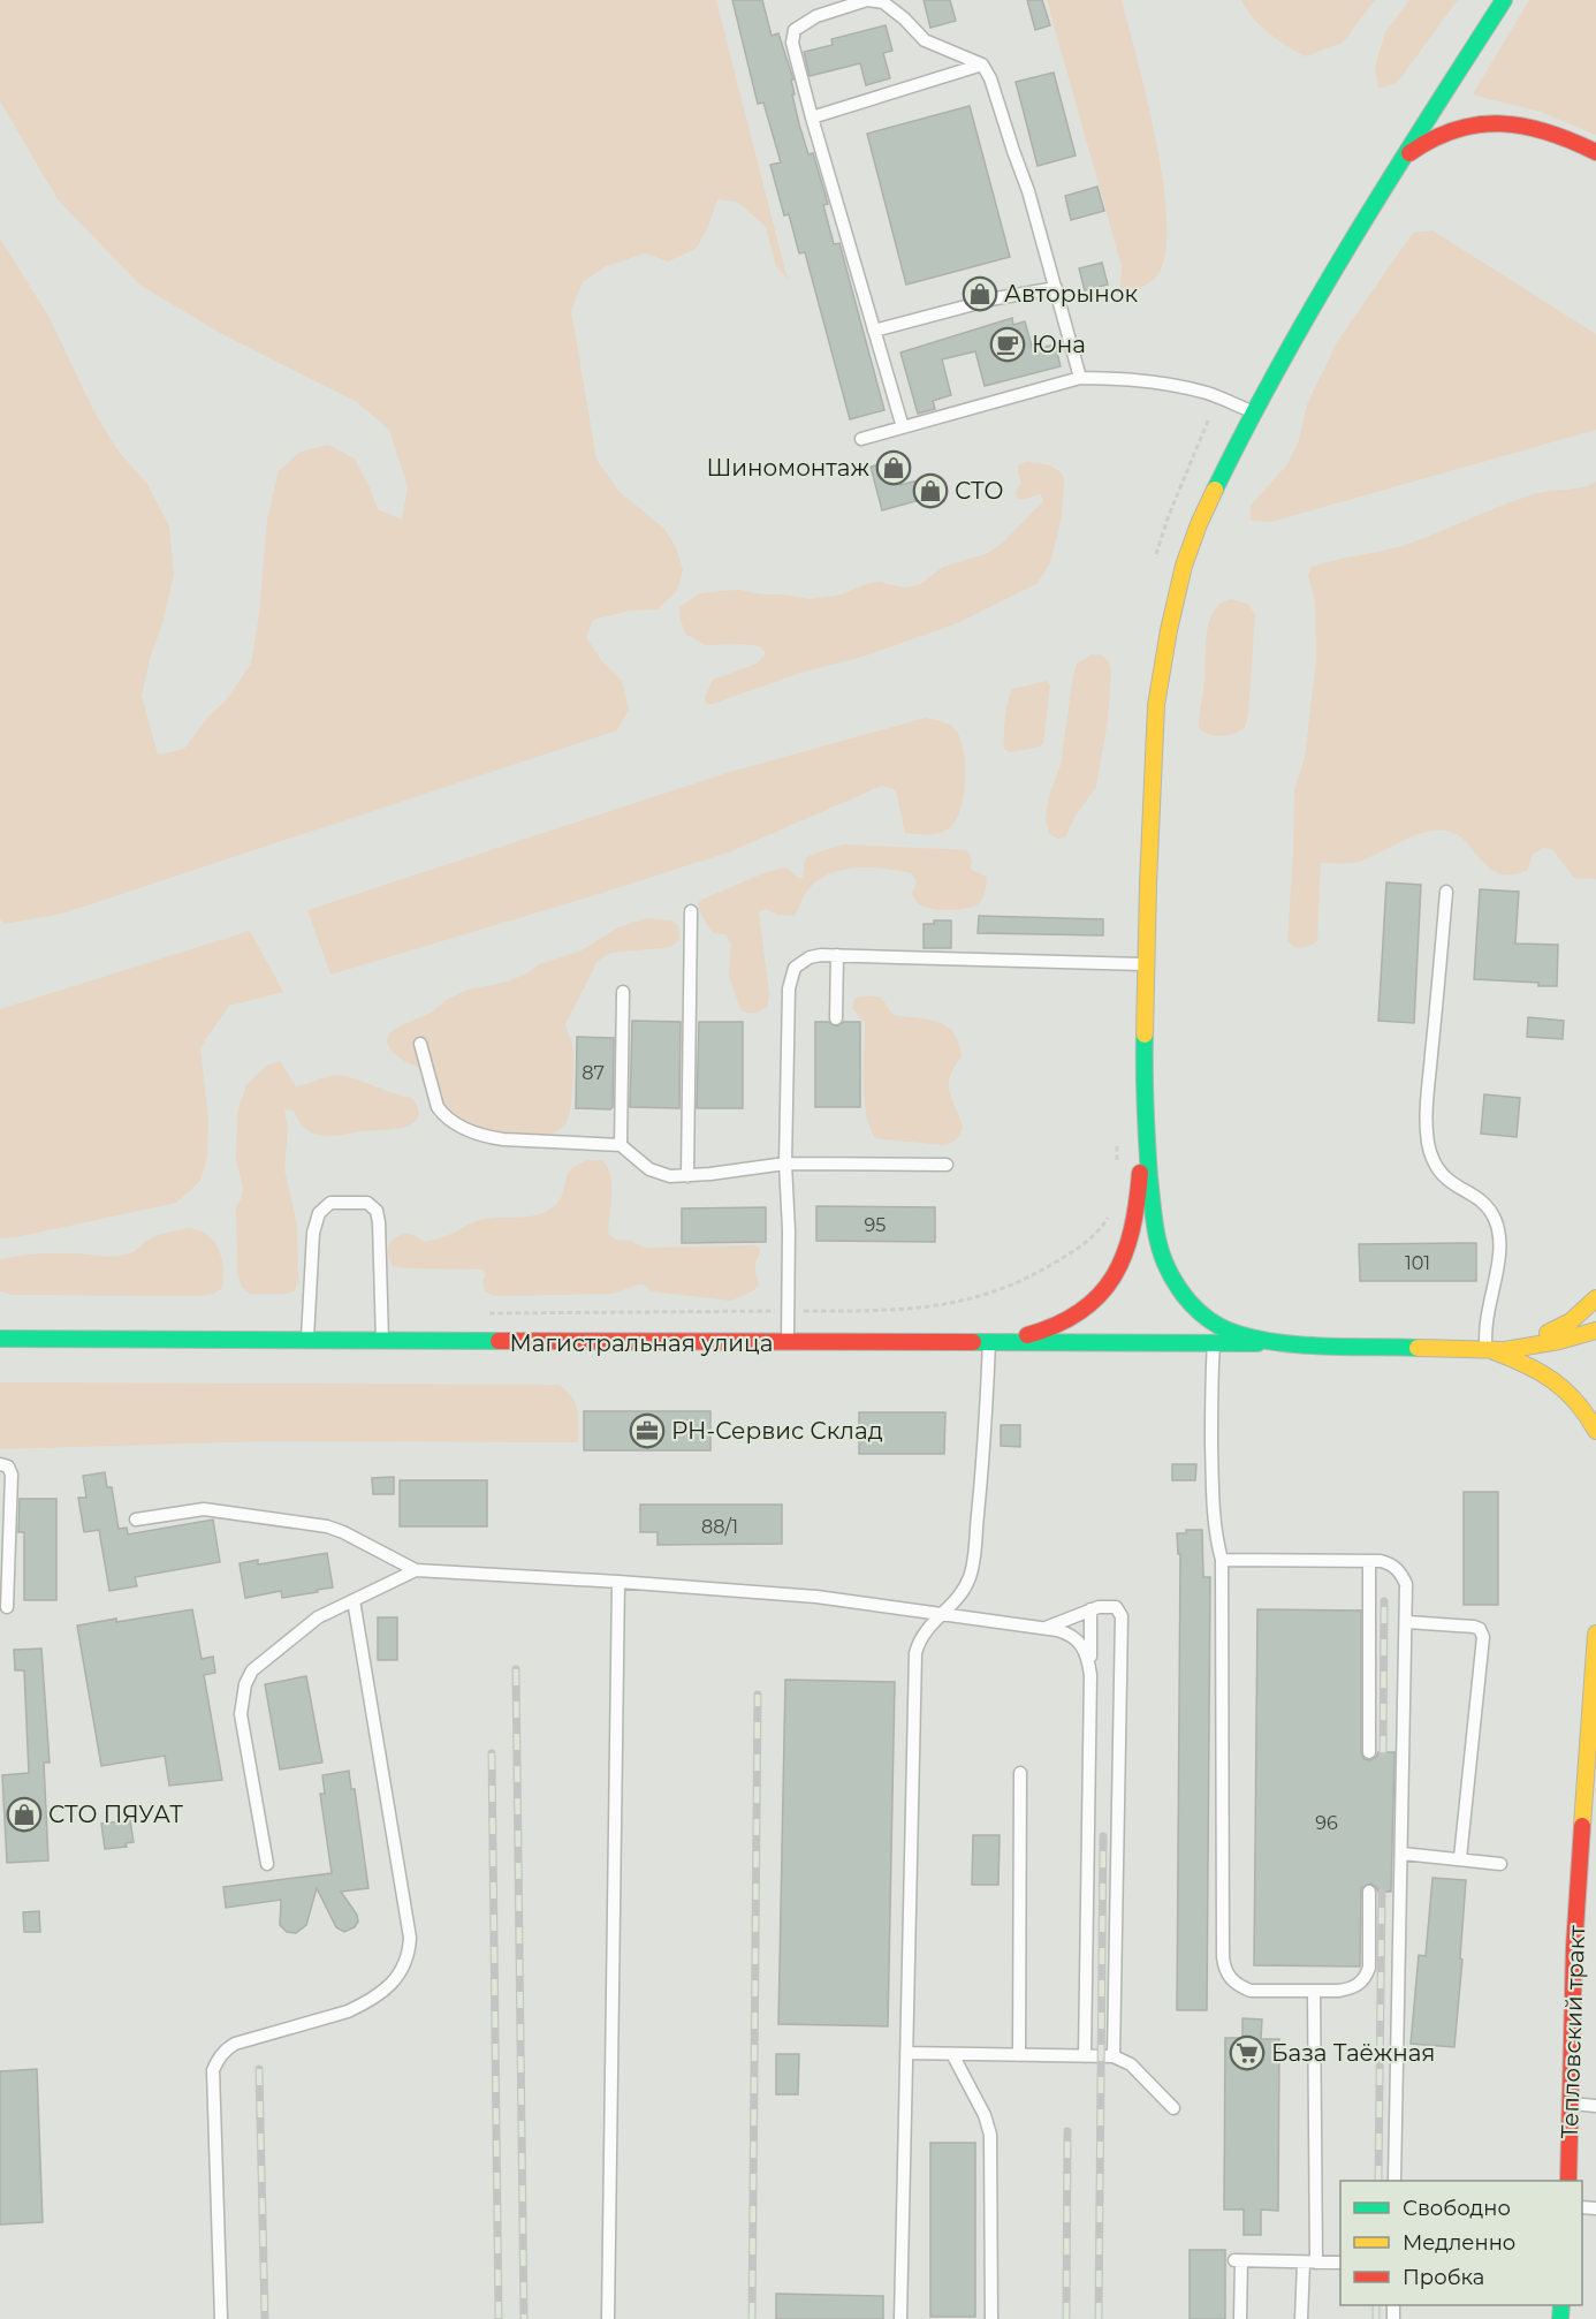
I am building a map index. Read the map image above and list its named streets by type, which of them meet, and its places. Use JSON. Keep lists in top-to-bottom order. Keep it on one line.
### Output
{"streets":{"main road":["Магистральная улица","Тепловский тракт"]},"places":{"shop":["Авторынок","Шиномонтаж","СТО","СТО ПЯУАТ"],"cafe":["Юна"],"office":["РН-Сервис Cклад"],"supermarket":["База Таёжная"]},"house_numbers":["87","95","101","88/1","96"],"legend":["Свободно","Медленно","Пробка"]}
